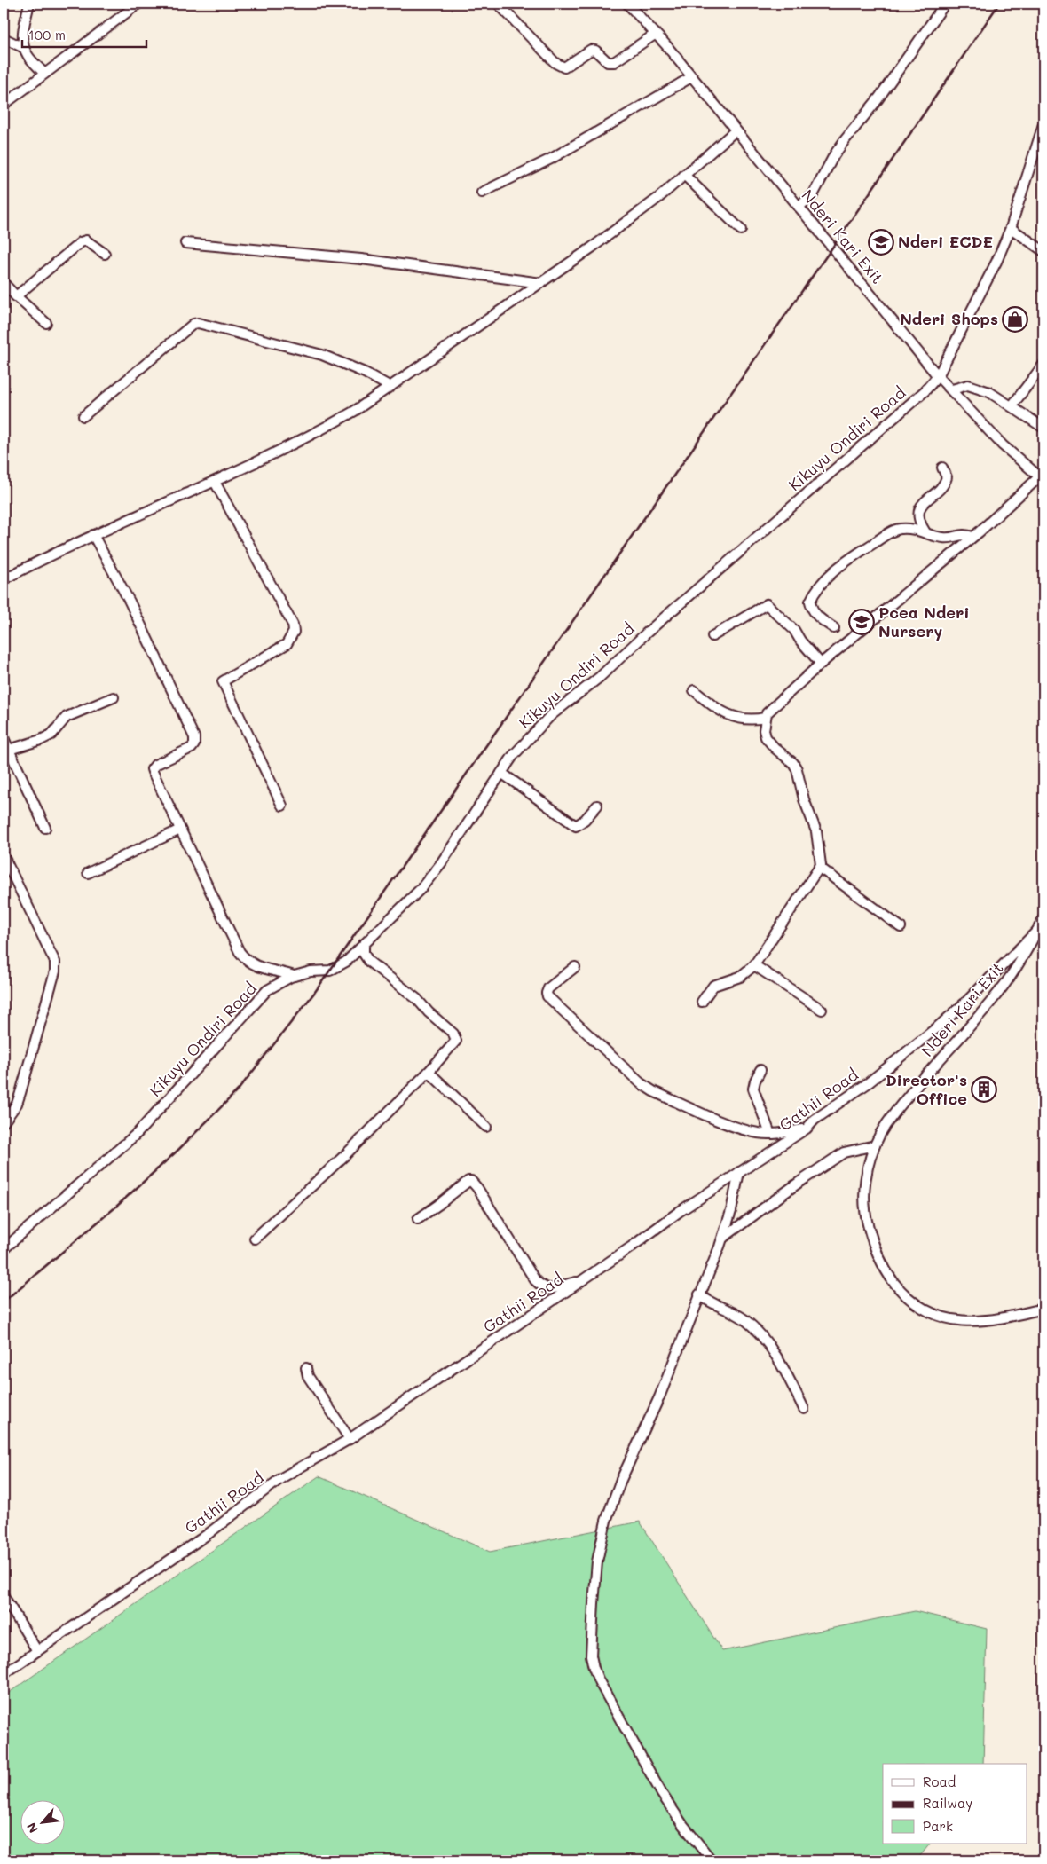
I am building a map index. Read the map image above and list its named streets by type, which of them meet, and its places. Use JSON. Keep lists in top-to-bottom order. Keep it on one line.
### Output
{"streets":{"street":["Nderi Kari Exit","Kikuyu Ondiri Road","Gathii Road"]},"crossings":[["Nderi Kari Exit","Kikuyu Ondiri Road"],["Nderi Kari Exit","Gathii Road"]],"places":{"school or university":["Nderi ECDE","Pcea Nderi Nursery"],"shop":["Nderi Shops"],"building":["Director's Office"]},"legend":["Road","Railway","Park"],"scale_bar":"100 m","north":"bottom left"}
